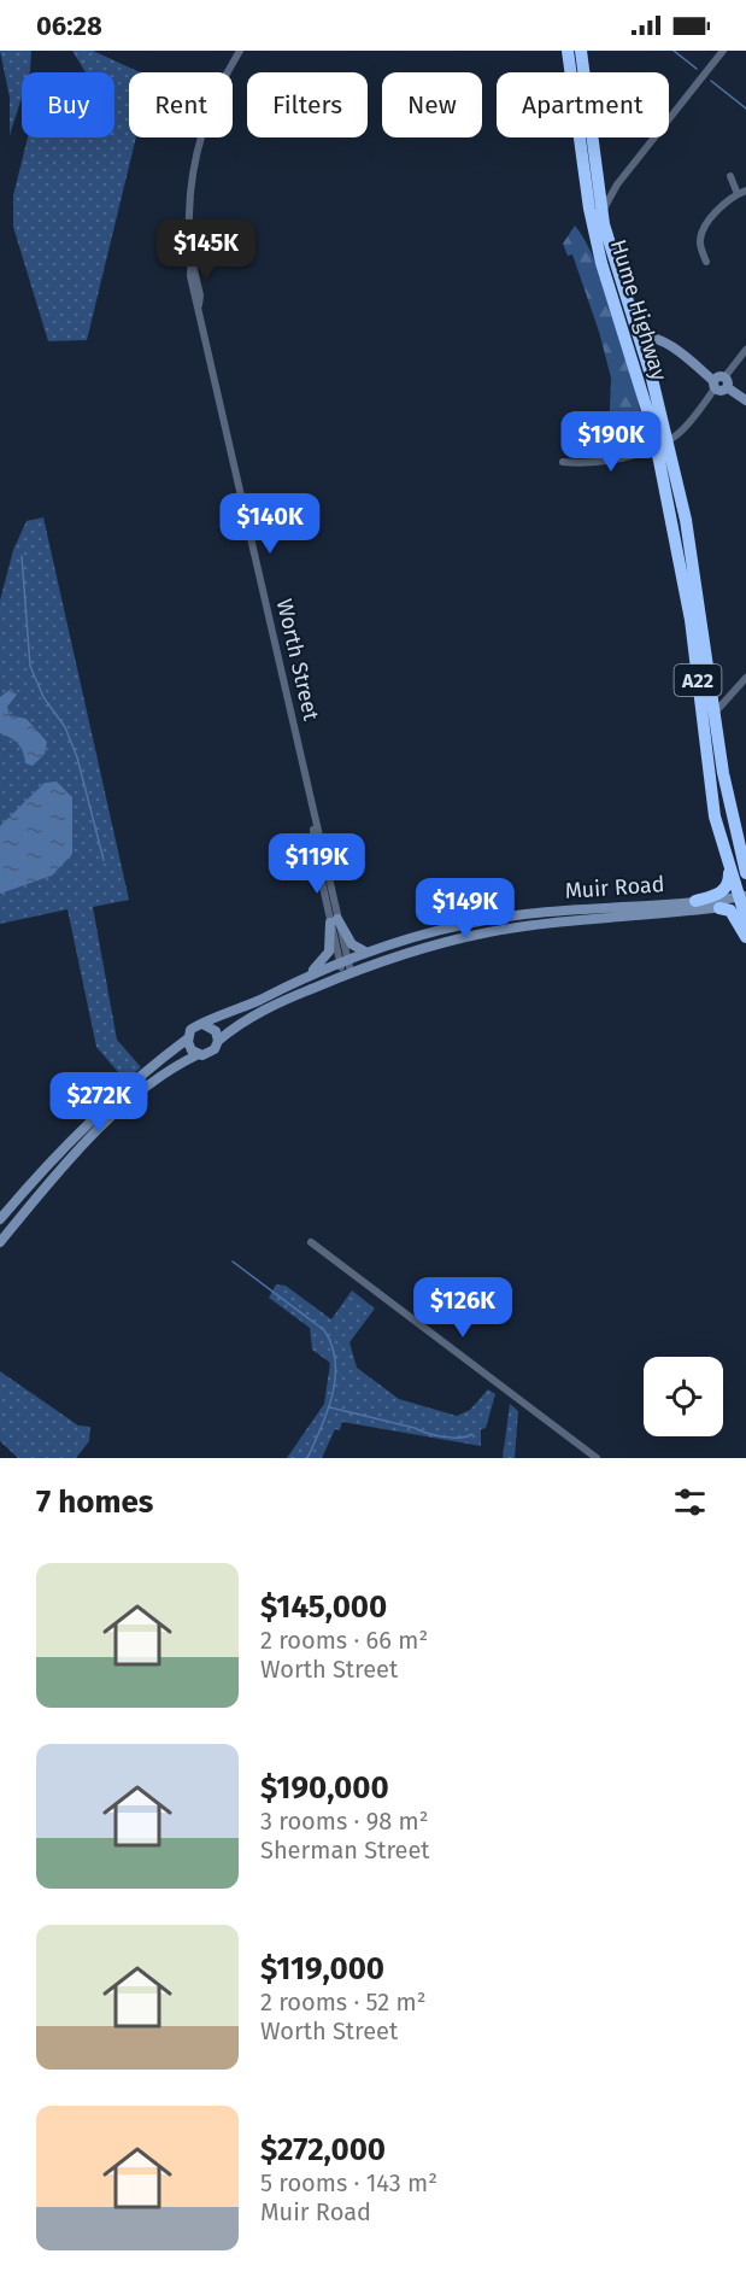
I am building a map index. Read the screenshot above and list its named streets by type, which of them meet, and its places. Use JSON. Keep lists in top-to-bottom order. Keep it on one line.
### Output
{"streets":{"highway":["Hume Highway","A22"],"street":["Worth Street","Muir Road"]},"crossings":[["Hume Highway","Muir Road"],["Worth Street","Muir Road"]],"page":{"status":"06:28","chip":["Buy","Rent","Filters","New","Apartment"],"price":["$145K","$190K","$140K","$119K","$149K","$272K","$126K"],"heading":"7 homes","list":[{"name":"$145,000","note":"2 rooms · 66 m² · Worth Street"},{"name":"$190,000","note":"3 rooms · 98 m² · Sherman Street"},{"name":"$119,000","note":"2 rooms · 52 m² · Worth Street"},{"name":"$272,000","note":"5 rooms · 143 m² · Muir Road"}]}}
